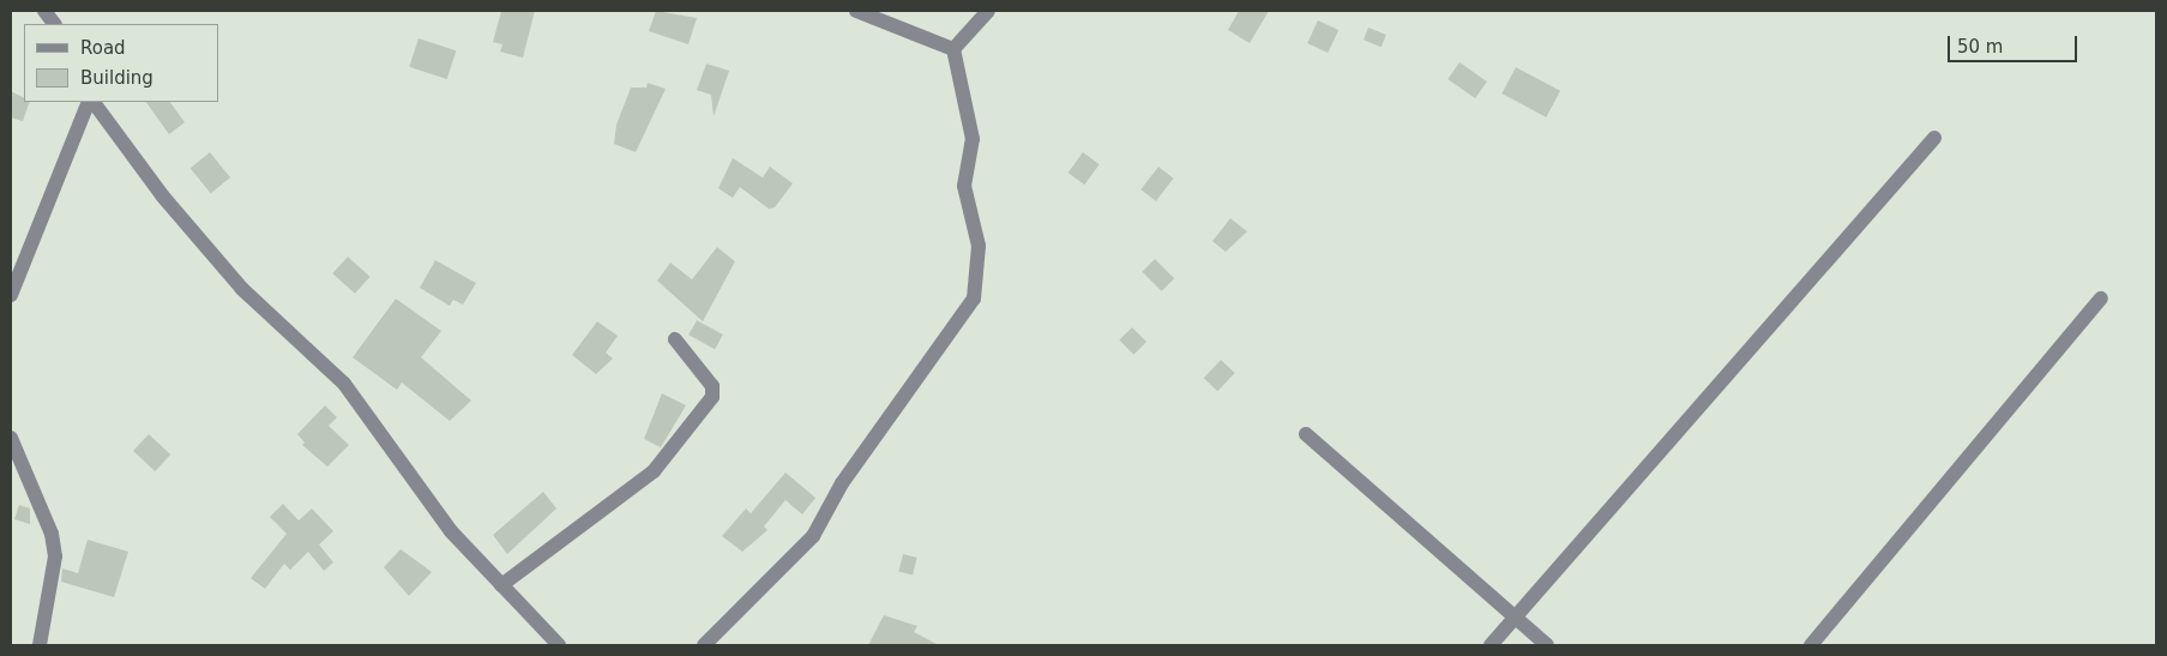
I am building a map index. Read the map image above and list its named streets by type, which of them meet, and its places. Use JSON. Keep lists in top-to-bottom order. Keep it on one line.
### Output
{"legend":["Road","Building"],"scale_bar":"50 m"}
